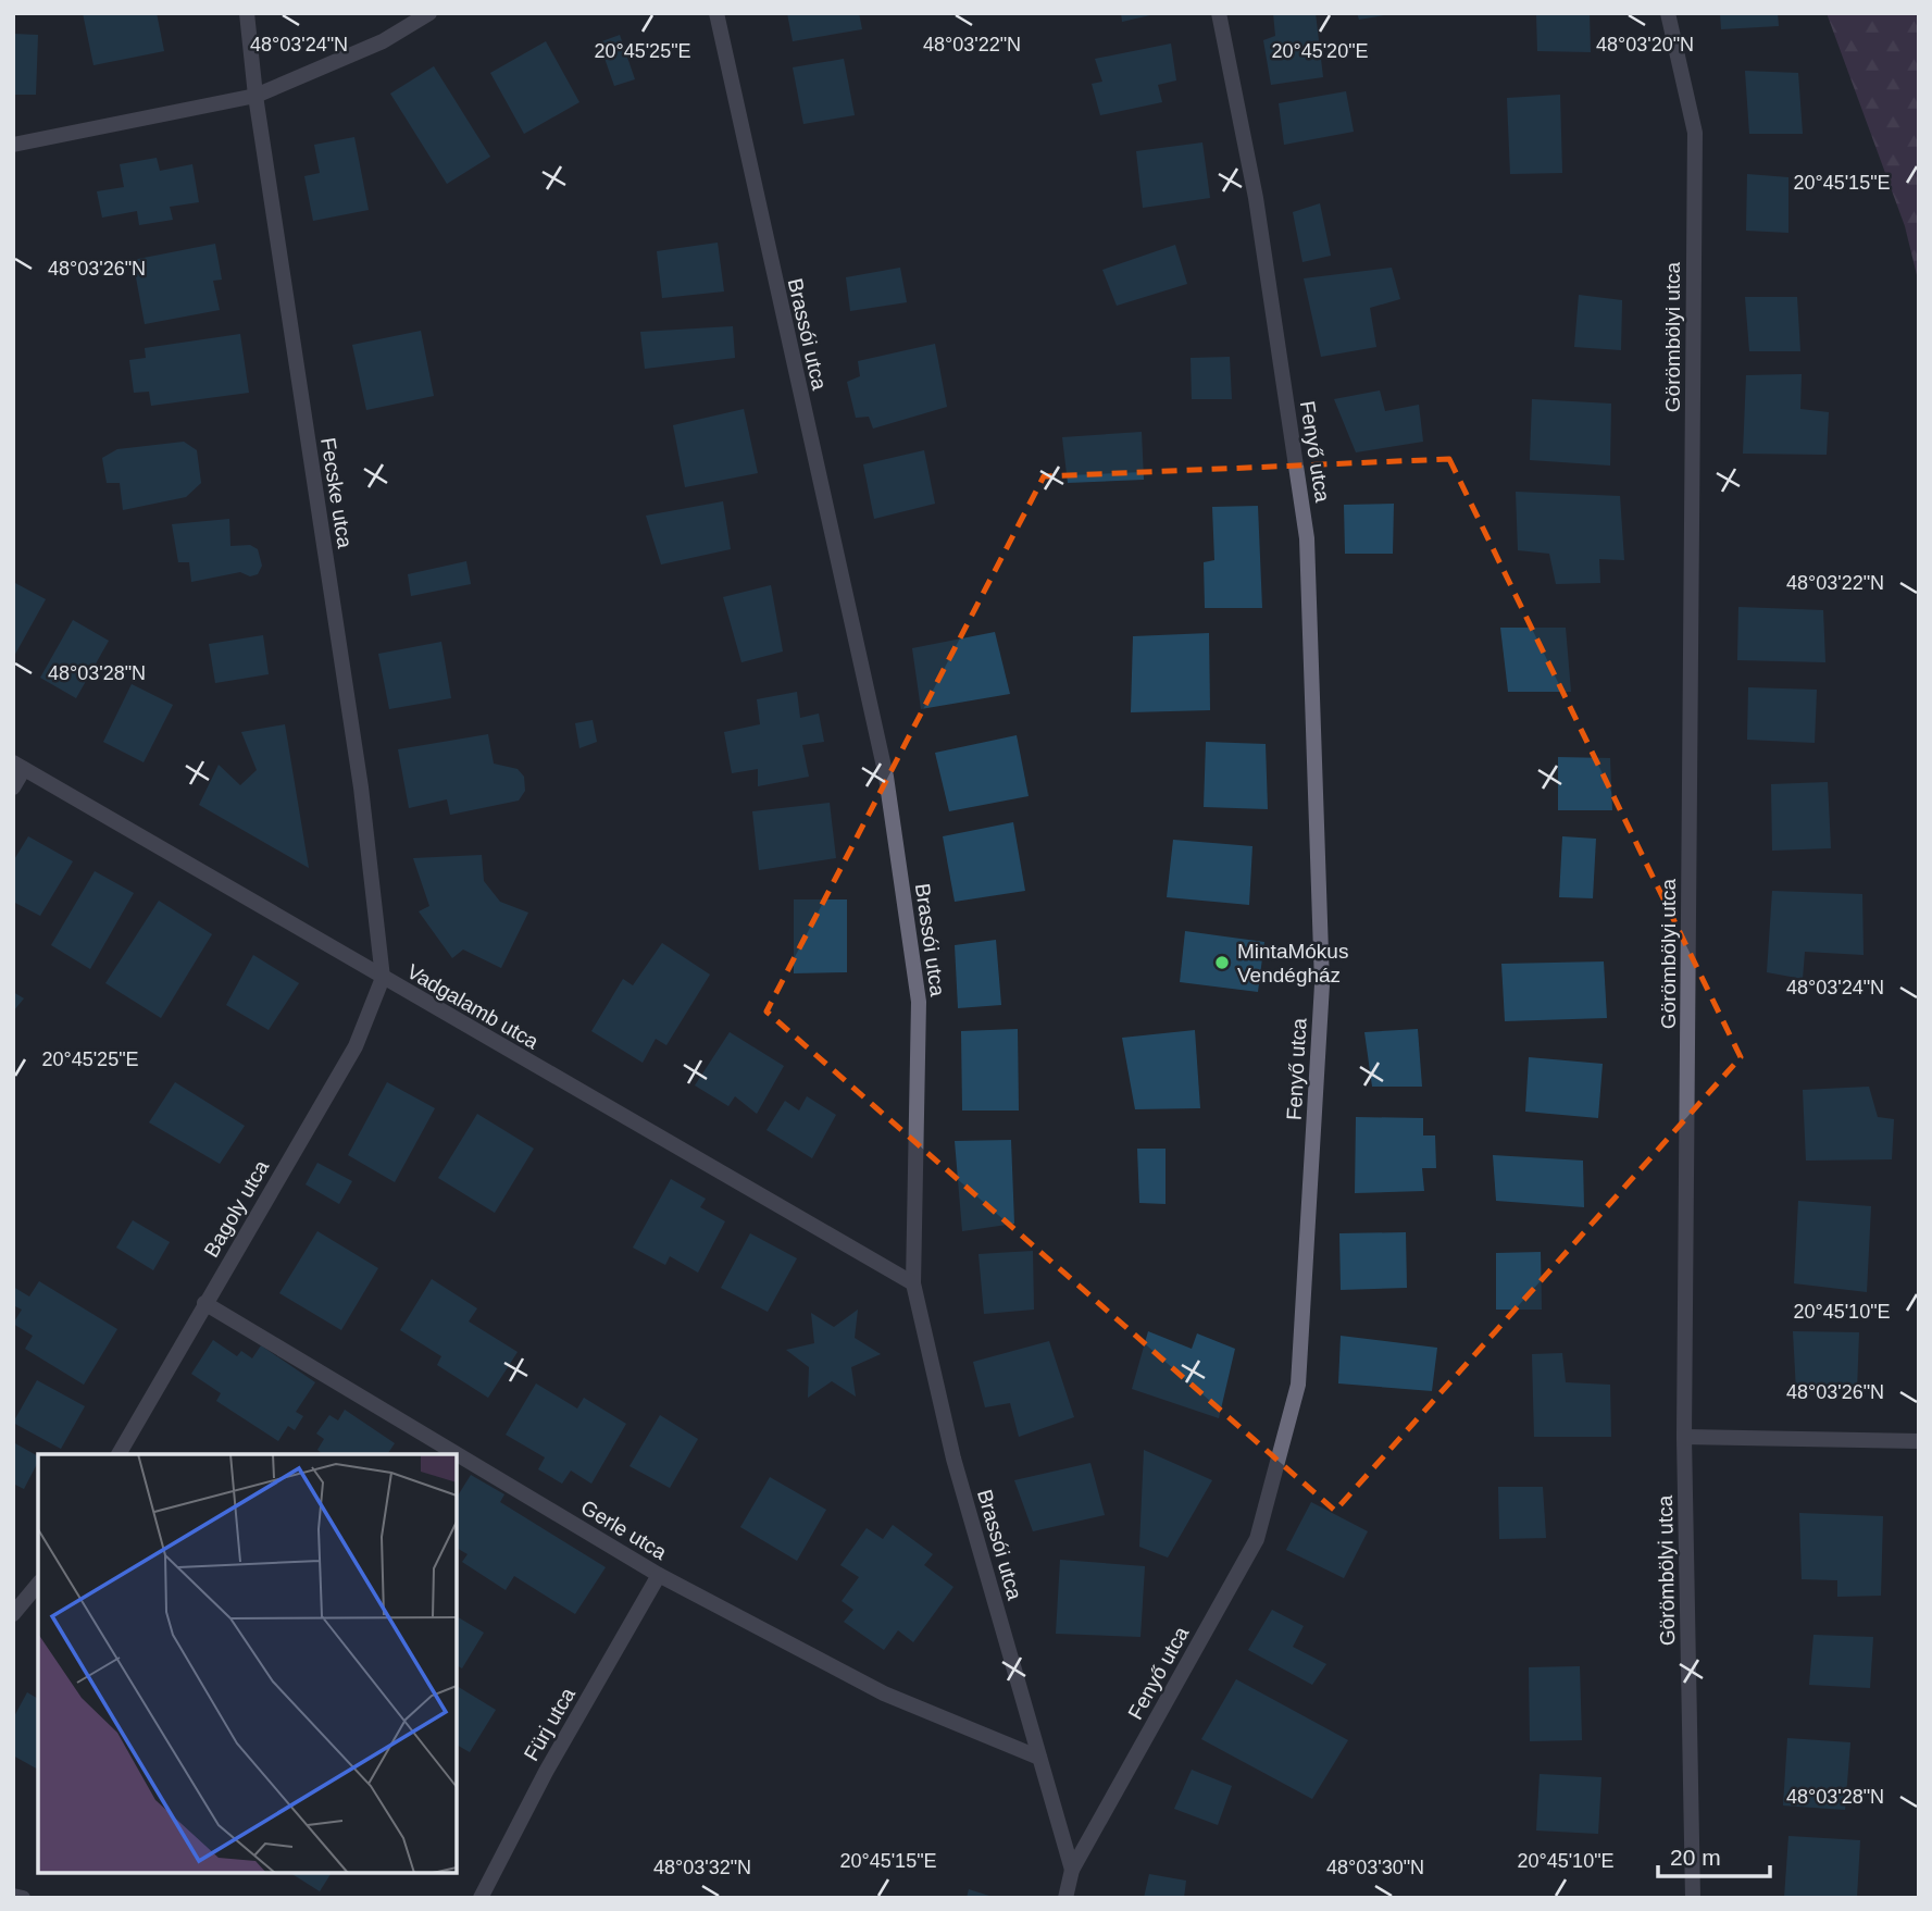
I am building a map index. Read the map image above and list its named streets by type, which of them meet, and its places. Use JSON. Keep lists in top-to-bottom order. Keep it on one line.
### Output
{"streets":{"street":["Brassói utca","Görömbölyi utca","Fenyő utca","Fecske utca","Vadgalamb utca","Bagoly utca","Gerle utca","Fürj utca"]},"crossings":[["Brassói utca","Fenyő utca"],["Brassói utca","Vadgalamb utca"],["Brassói utca","Gerle utca"],["Fecske utca","Vadgalamb utca"],["Fecske utca","Bagoly utca"],["Vadgalamb utca","Bagoly utca"],["Bagoly utca","Gerle utca"],["Gerle utca","Fürj utca"]],"places":["MintaMókus Vendégház"],"scale_bar":"20 m","coordinates":["48°03'24\"N","48°03'22\"N","48°03'20\"N","20°45'20\"E","20°45'25\"E","20°45'15\"E","48°03'26\"N","48°03'28\"N","20°45'10\"E","48°03'32\"N","48°03'30\"N"]}
